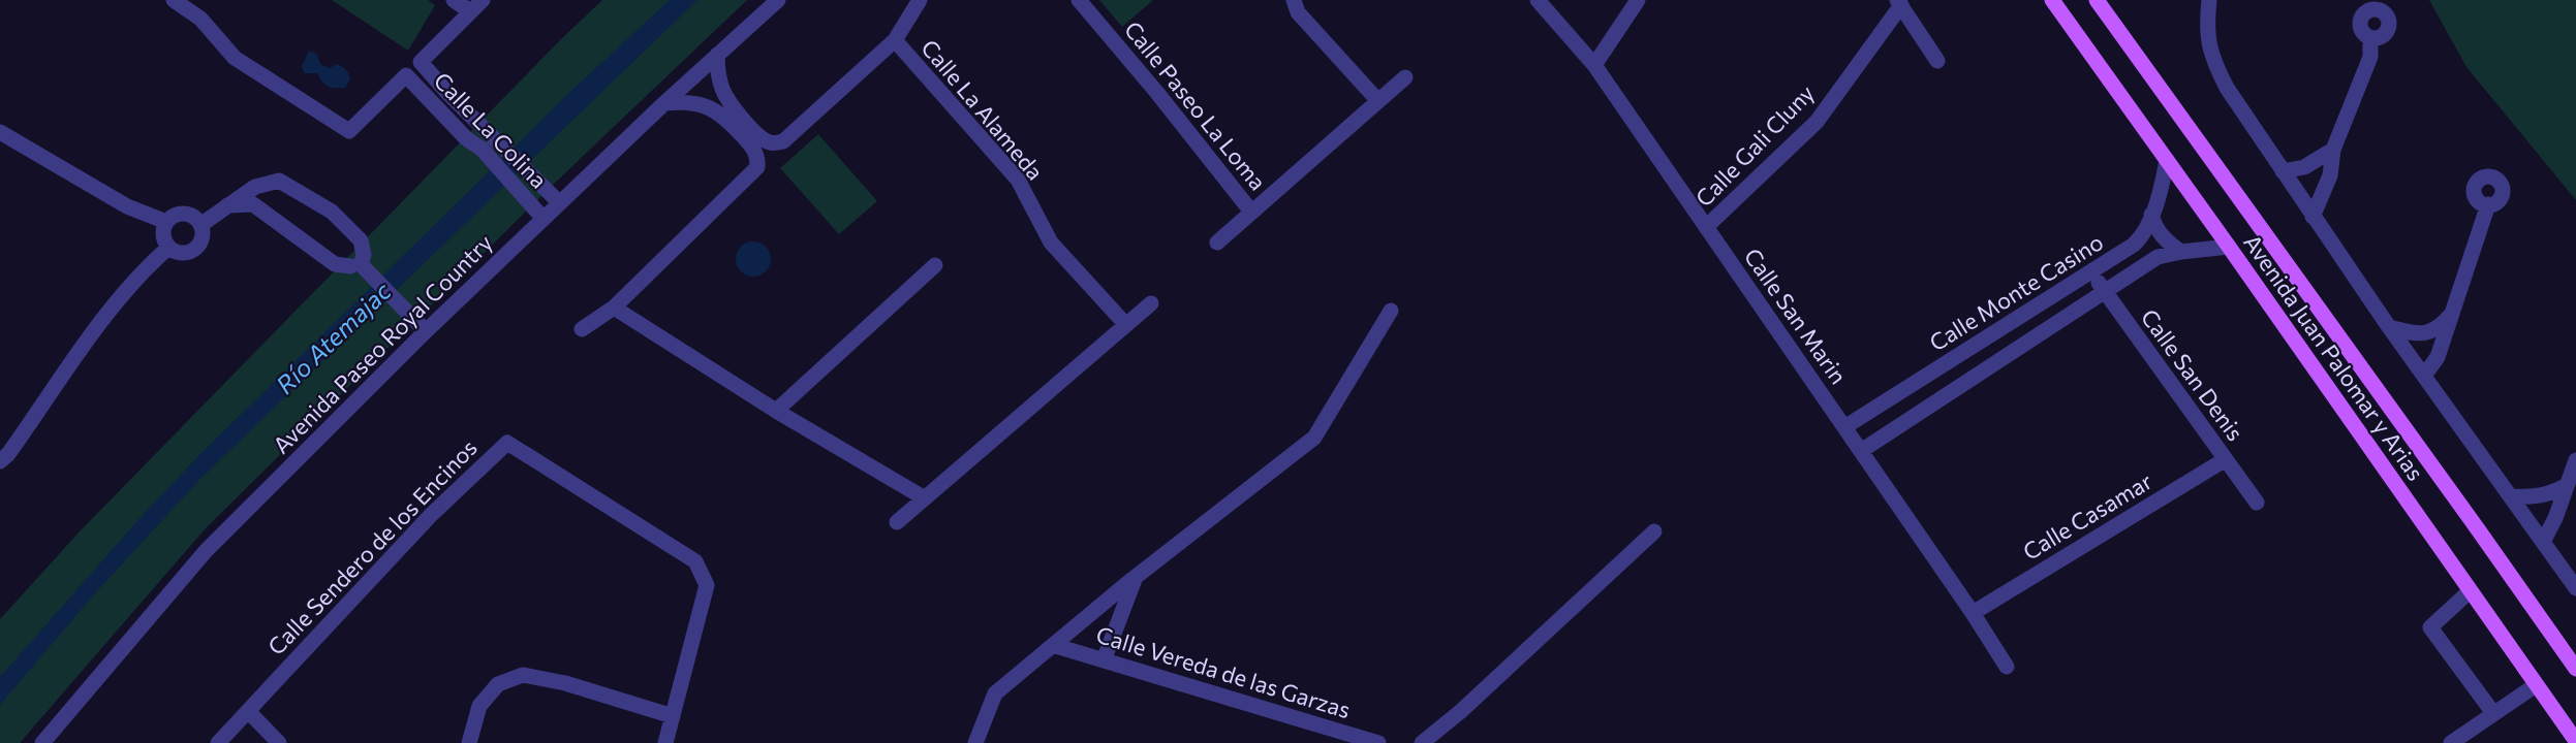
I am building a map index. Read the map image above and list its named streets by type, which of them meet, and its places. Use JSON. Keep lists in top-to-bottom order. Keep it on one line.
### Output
{"streets":{"main road":["Avenida Juan Palomar y Arias"],"street":["Calle Paseo La Loma","Calle La Alameda","Calle La Colina","Calle Gali Cluny","Calle Monte Casino","Calle San Marin","Avenida Paseo Royal Country","Calle San Denis","Calle Casamar","Calle Sendero de los Encinos","Calle Vereda de las Garzas"]},"crossings":[["Calle La Alameda","Avenida Paseo Royal Country"],["Calle La Colina","Avenida Paseo Royal Country"],["Calle Gali Cluny","Calle San Marin"],["Calle Monte Casino","Calle San Marin"],["Calle Monte Casino","Avenida Juan Palomar y Arias"],["Calle Monte Casino","Calle San Denis"],["Calle San Marin","Calle Casamar"],["Calle San Denis","Calle Casamar"]],"water":["Río Atemajac"]}
